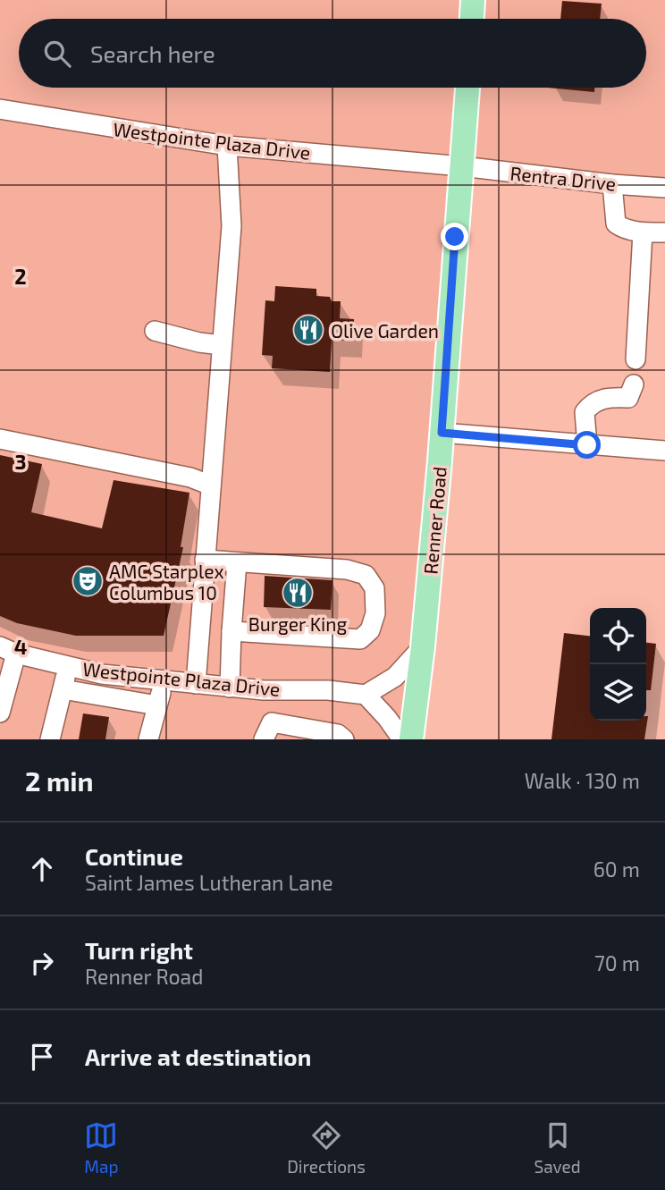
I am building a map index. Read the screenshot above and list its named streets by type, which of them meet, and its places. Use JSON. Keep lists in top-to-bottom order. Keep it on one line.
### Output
{"streets":{"main road":["Renner Road"],"street":["Westpointe Plaza Drive","Rentra Drive"]},"crossings":[["Westpointe Plaza Drive","Rentra Drive"],["Westpointe Plaza Drive","Renner Road"],["Rentra Drive","Renner Road"]],"places":{"restaurant":["Olive Garden","Burger King"],"theatre":["AMC Starplex Columbus 10"]},"page":{"search":"Search here","heading":["2 min","Walk · 130 m"],"list":[["Continue","Saint James Lutheran Lane","60 m"],["Turn right","Renner Road","70 m"],"Arrive at destination"],"nav":["Map","Directions","Saved"]},"grid":{"rows":["2","3","4"]}}
